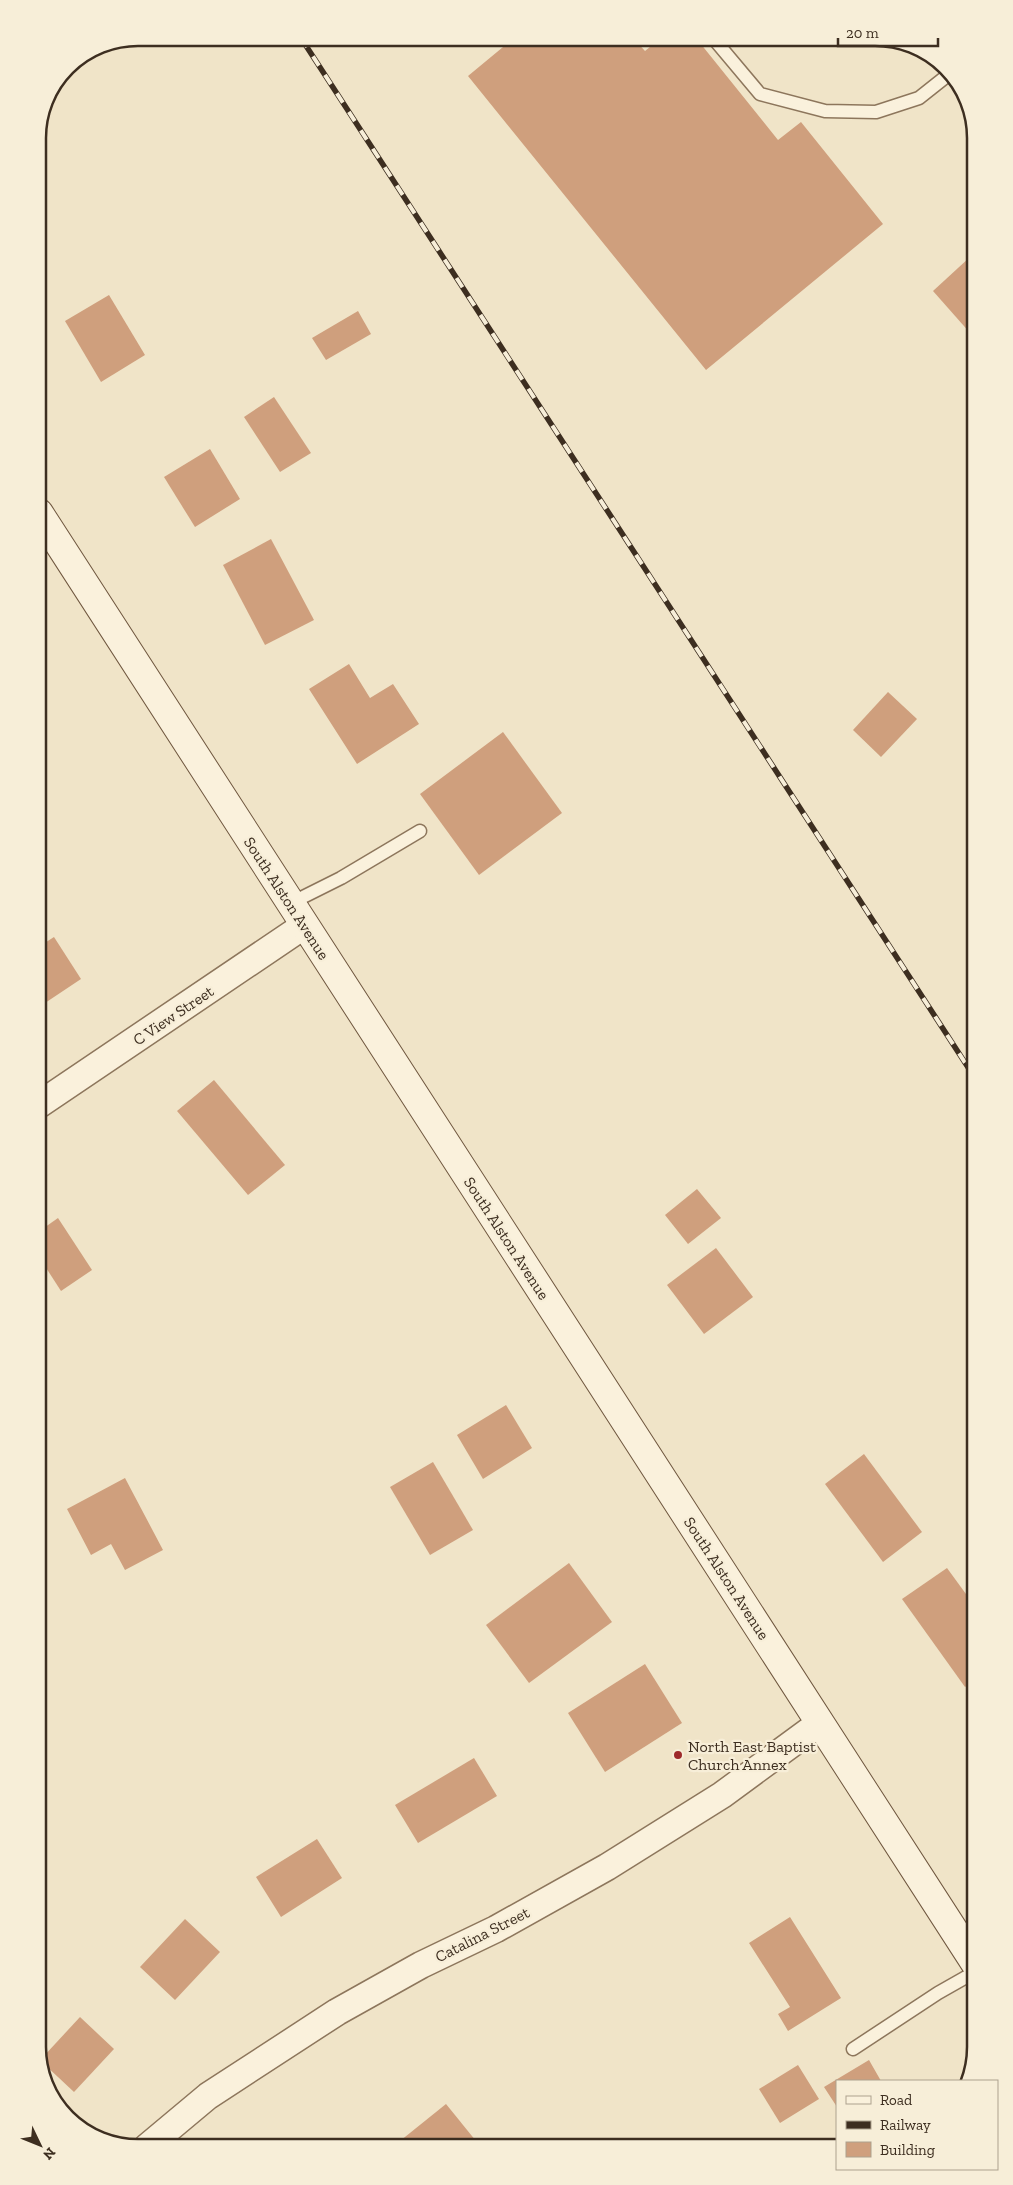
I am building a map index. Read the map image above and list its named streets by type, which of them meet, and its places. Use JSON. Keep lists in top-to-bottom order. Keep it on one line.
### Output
{"streets":{"street":["South Alston Avenue","C View Street","Catalina Street"]},"crossings":[["South Alston Avenue","C View Street"],["South Alston Avenue","Catalina Street"]],"places":["North East Baptist Church Annex"],"legend":["Road","Railway","Building"],"scale_bar":"20 m","north":"bottom right"}
